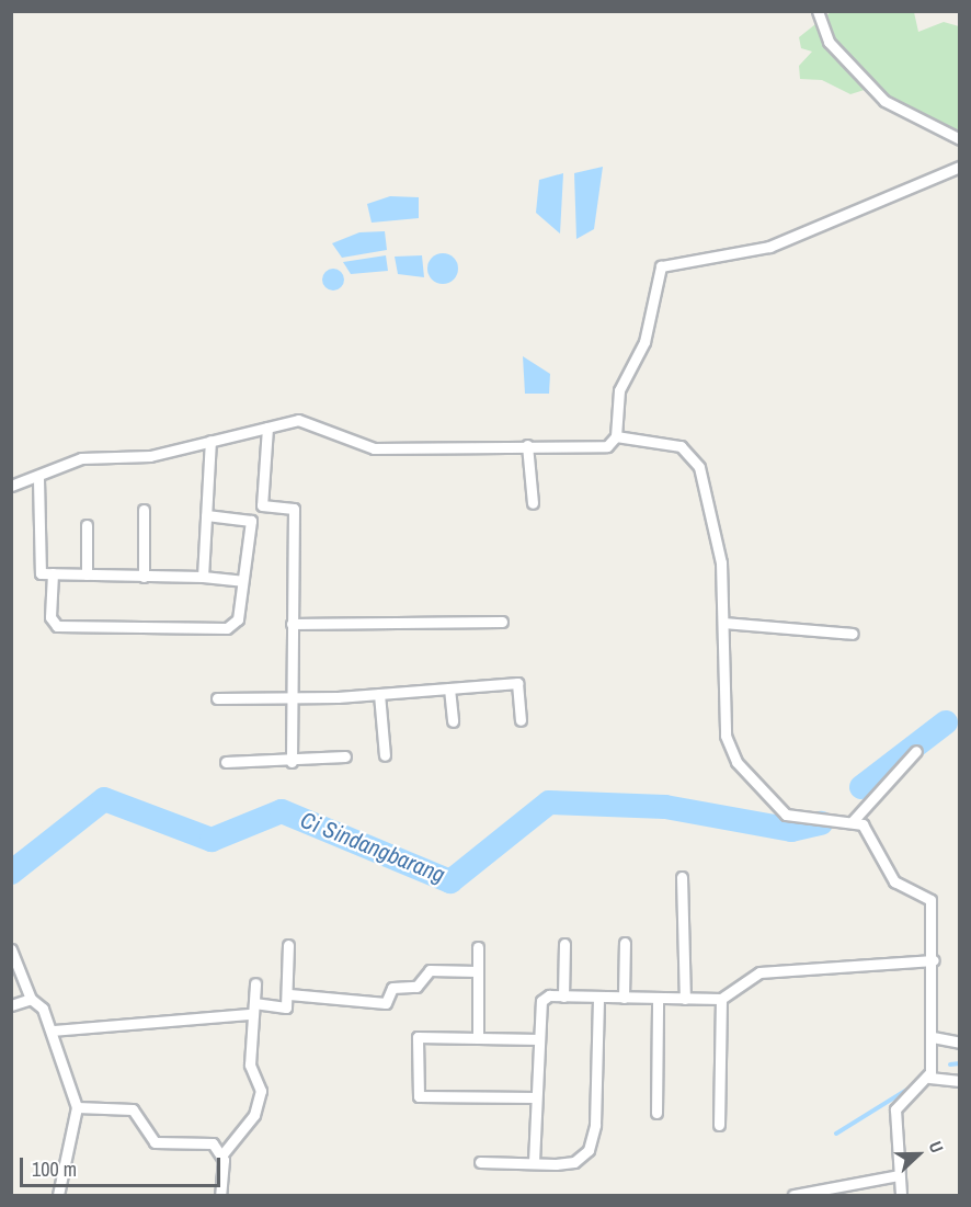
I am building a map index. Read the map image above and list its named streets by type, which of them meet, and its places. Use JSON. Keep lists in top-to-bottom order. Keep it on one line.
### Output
{"water":["Ci Sindangbarang"],"scale_bar":"100 m","north":"right"}
